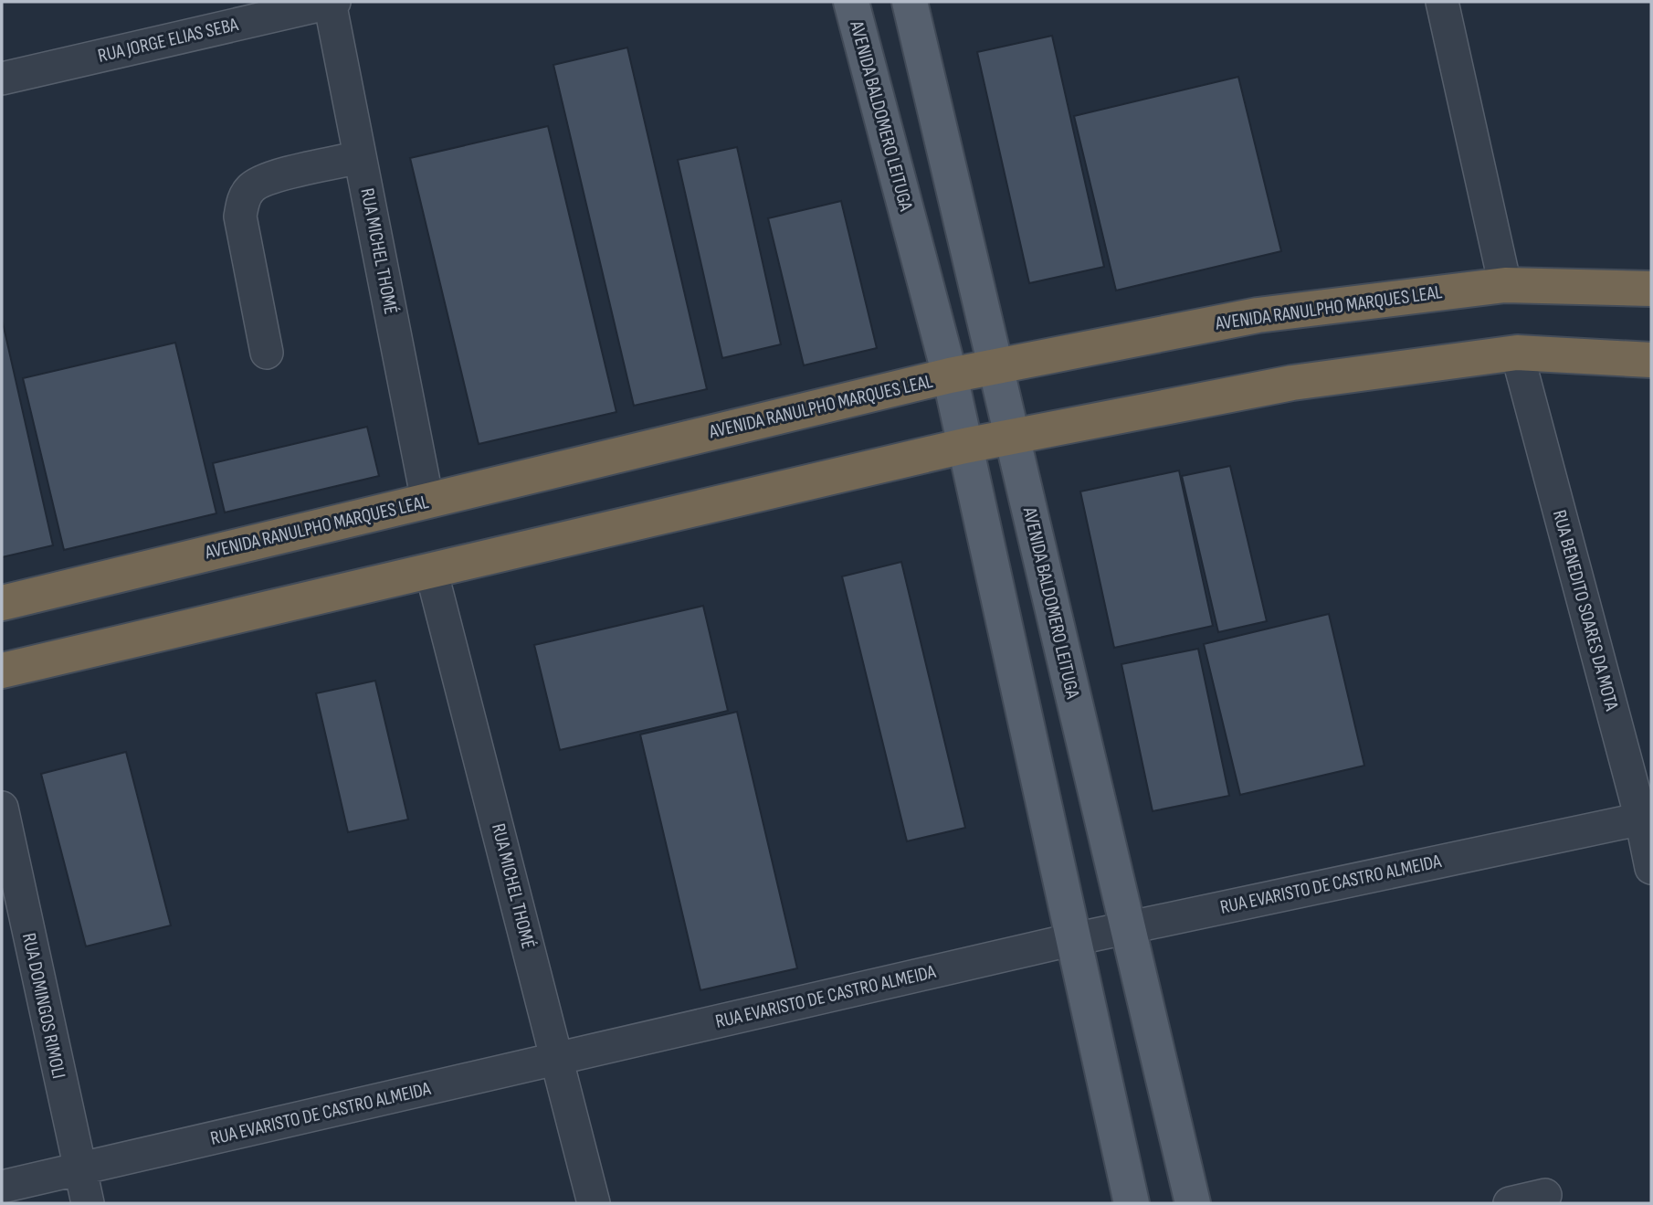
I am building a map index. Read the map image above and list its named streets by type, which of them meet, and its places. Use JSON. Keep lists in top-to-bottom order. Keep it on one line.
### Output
{"streets":{"highway":["AVENIDA RANULPHO MARQUES LEAL"],"main road":["AVENIDA BALDOMERO LEITUGA"],"street":["RUA JORGE ELIAS SEBA","RUA MICHEL THOMÉ","RUA BENEDITO SOARES DA MOTA","RUA EVARISTO DE CASTRO ALMEIDA","RUA DOMINGOS RIMOLI"]},"crossings":[["RUA JORGE ELIAS SEBA","RUA MICHEL THOMÉ"],["AVENIDA BALDOMERO LEITUGA","AVENIDA RANULPHO MARQUES LEAL"],["AVENIDA BALDOMERO LEITUGA","RUA EVARISTO DE CASTRO ALMEIDA"],["RUA MICHEL THOMÉ","AVENIDA RANULPHO MARQUES LEAL"],["RUA MICHEL THOMÉ","RUA EVARISTO DE CASTRO ALMEIDA"],["RUA BENEDITO SOARES DA MOTA","RUA EVARISTO DE CASTRO ALMEIDA"],["RUA EVARISTO DE CASTRO ALMEIDA","RUA DOMINGOS RIMOLI"]]}
